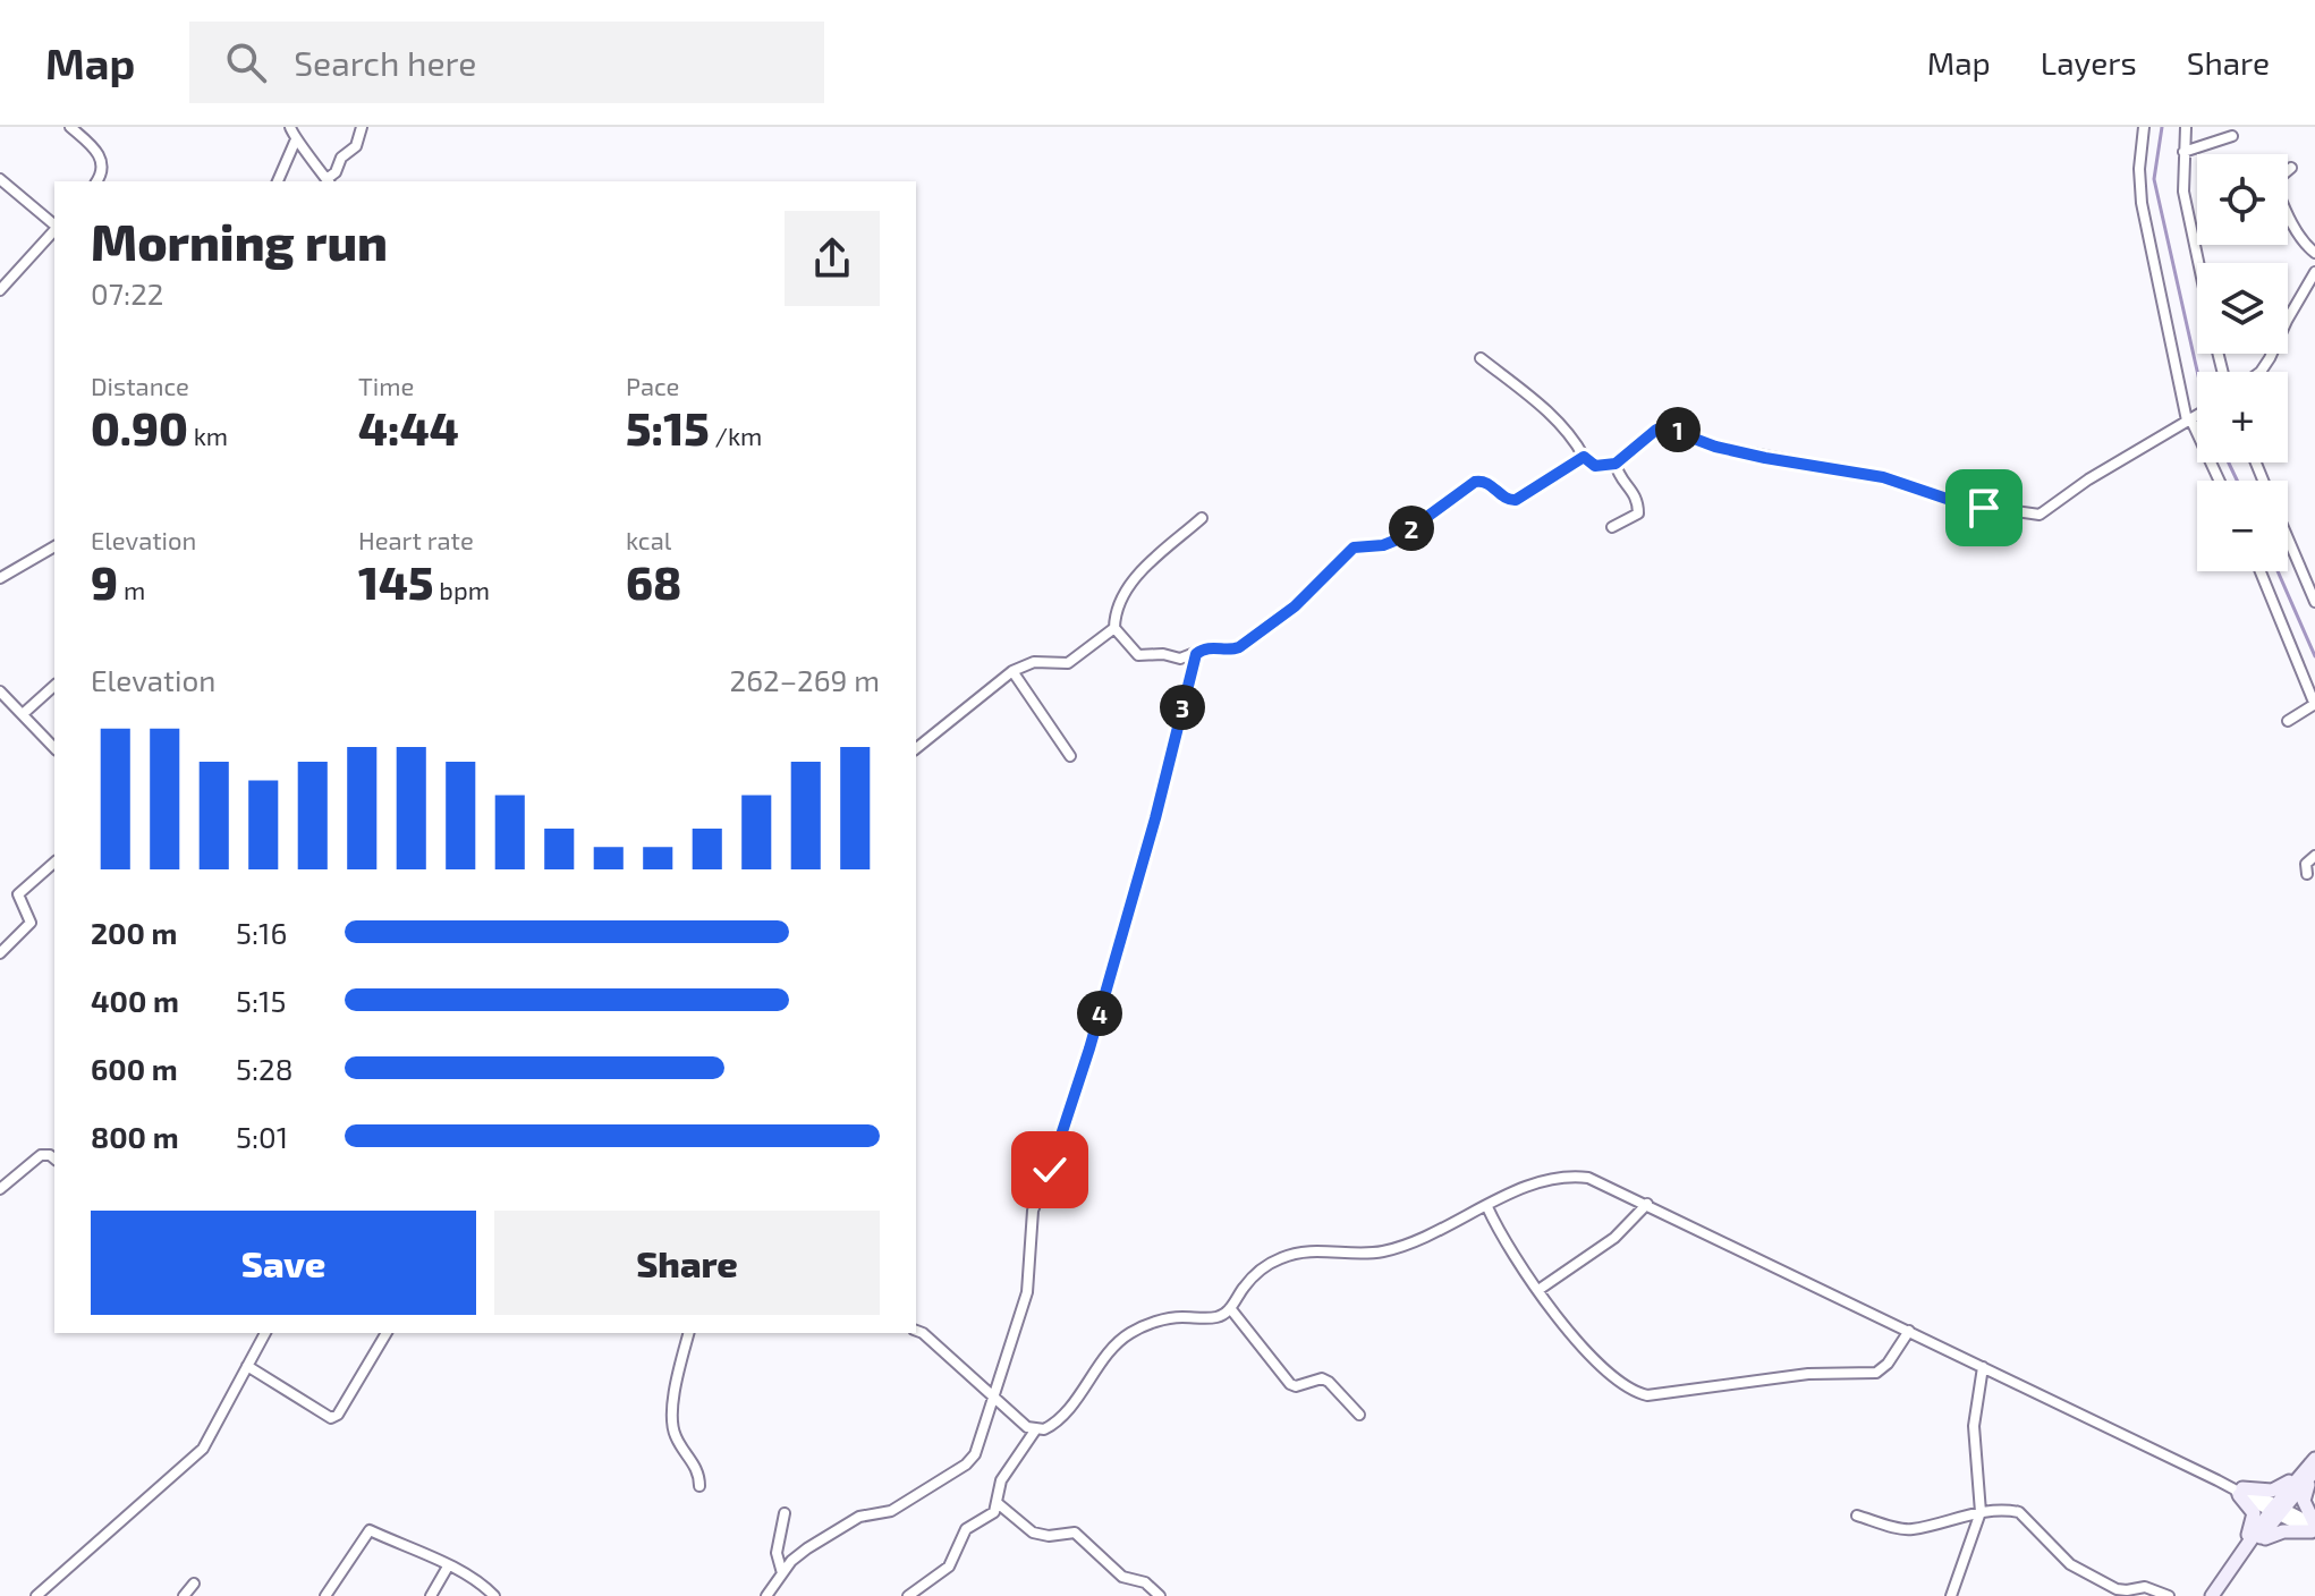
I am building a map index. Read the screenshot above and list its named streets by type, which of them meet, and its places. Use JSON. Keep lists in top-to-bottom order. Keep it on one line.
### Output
{"page":{"header":"Map","search":"Search here","nav":["Map","Layers","Share"],"map_buttons":["+","−"],"heading":["Morning run","07:22"],"stats":[["Distance","0.90 km"],["Time","4:44"],["Pace","5:15 /km"],["Elevation","9 m"],["Heart rate","145 bpm"],["kcal","68"]],"pins":["1","2","3","4"],"chart":["Elevation","262–269 m"],"list":[{"name":"200 m","note":"5:16"},{"name":"400 m","note":"5:15"},{"name":"600 m","note":"5:28"},{"name":"800 m","note":"5:01"}],"buttons":["Save","Share"]}}
